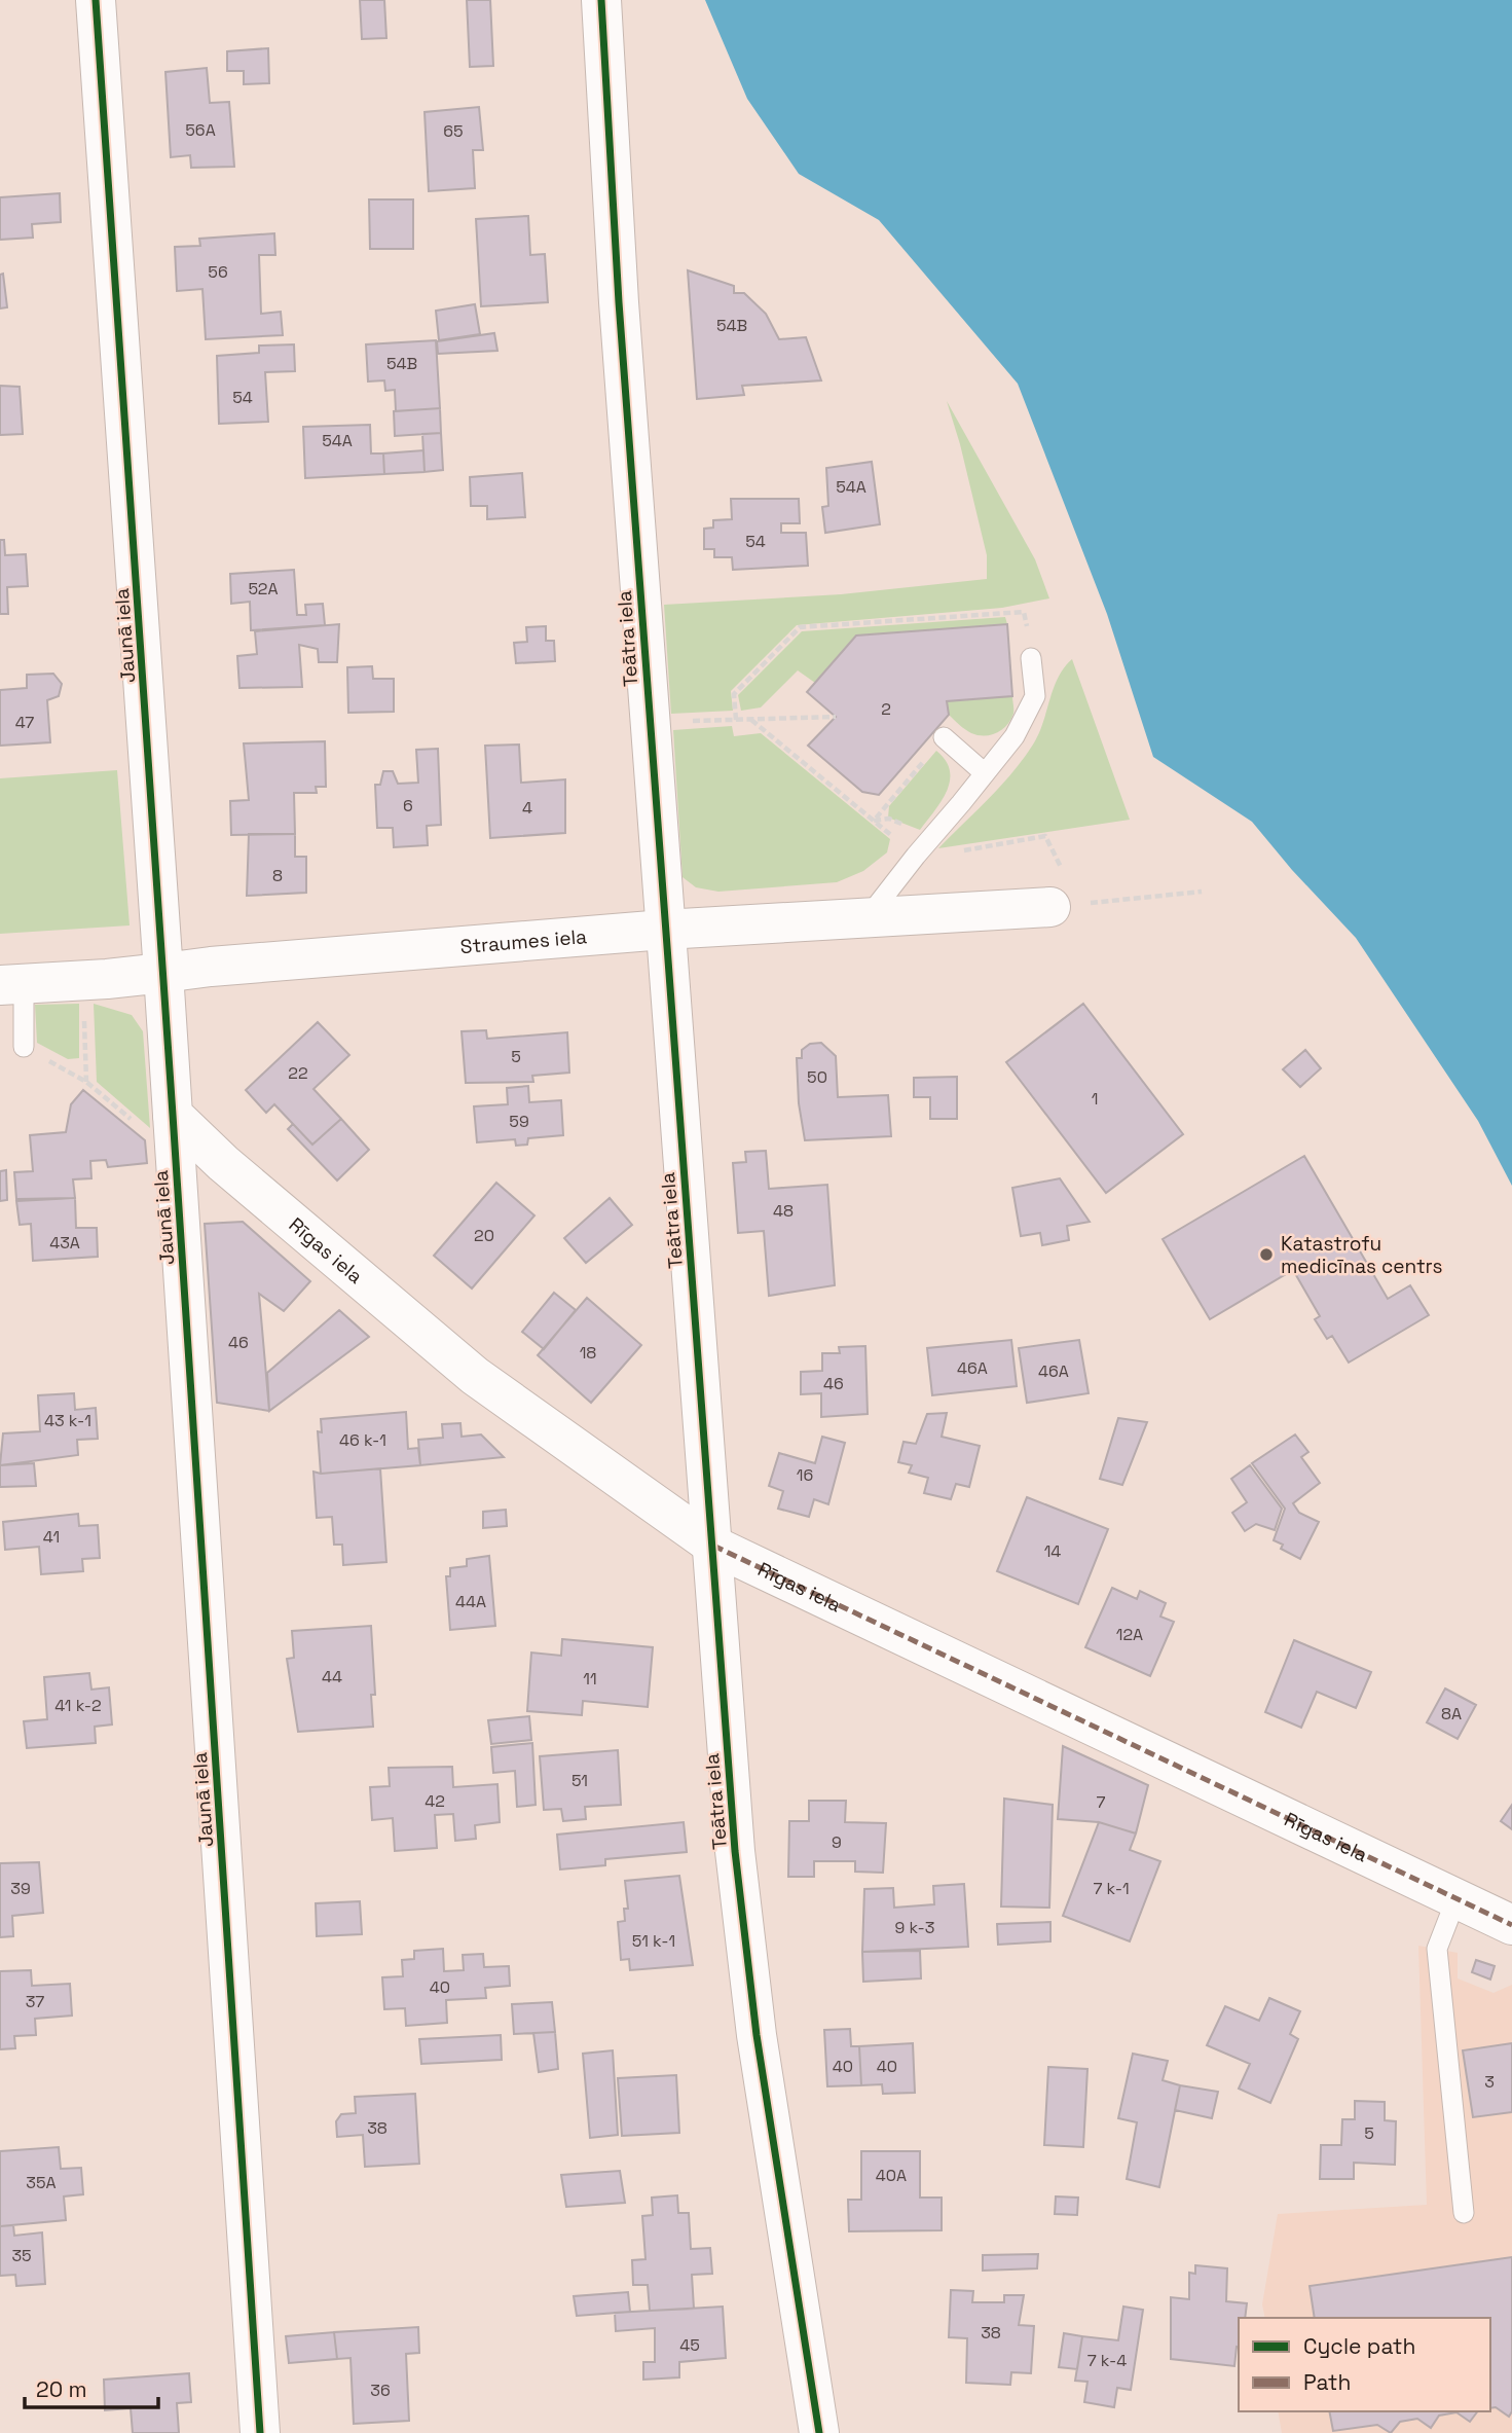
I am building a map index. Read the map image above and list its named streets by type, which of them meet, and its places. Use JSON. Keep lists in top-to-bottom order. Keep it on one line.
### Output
{"streets":{"street":["Jaunā iela","Teātra iela","Straumes iela","Rīgas iela"]},"crossings":[["Jaunā iela","Straumes iela"],["Jaunā iela","Rīgas iela"],["Teātra iela","Straumes iela"],["Teātra iela","Rīgas iela"]],"places":["Katastrofu medicīnas centrs"],"house_numbers":["56A","65","56","54B","54B","54","54A","54A","54","52A","2","47","6","4","8","5","22","50","1","59","48","20","43A","46","18","46A","46A","46","43 k-1","46 k-1","16","41","14","44A","12A","44","11","41 k-2","8A","51","42","7","9","39","7 k-1","9 k-3","51 k-1","40","37","40","40","3","38","5","40A","35A","35","38","45","7 k-4","36"],"legend":["Cycle path","Path"],"scale_bar":"20 m"}
